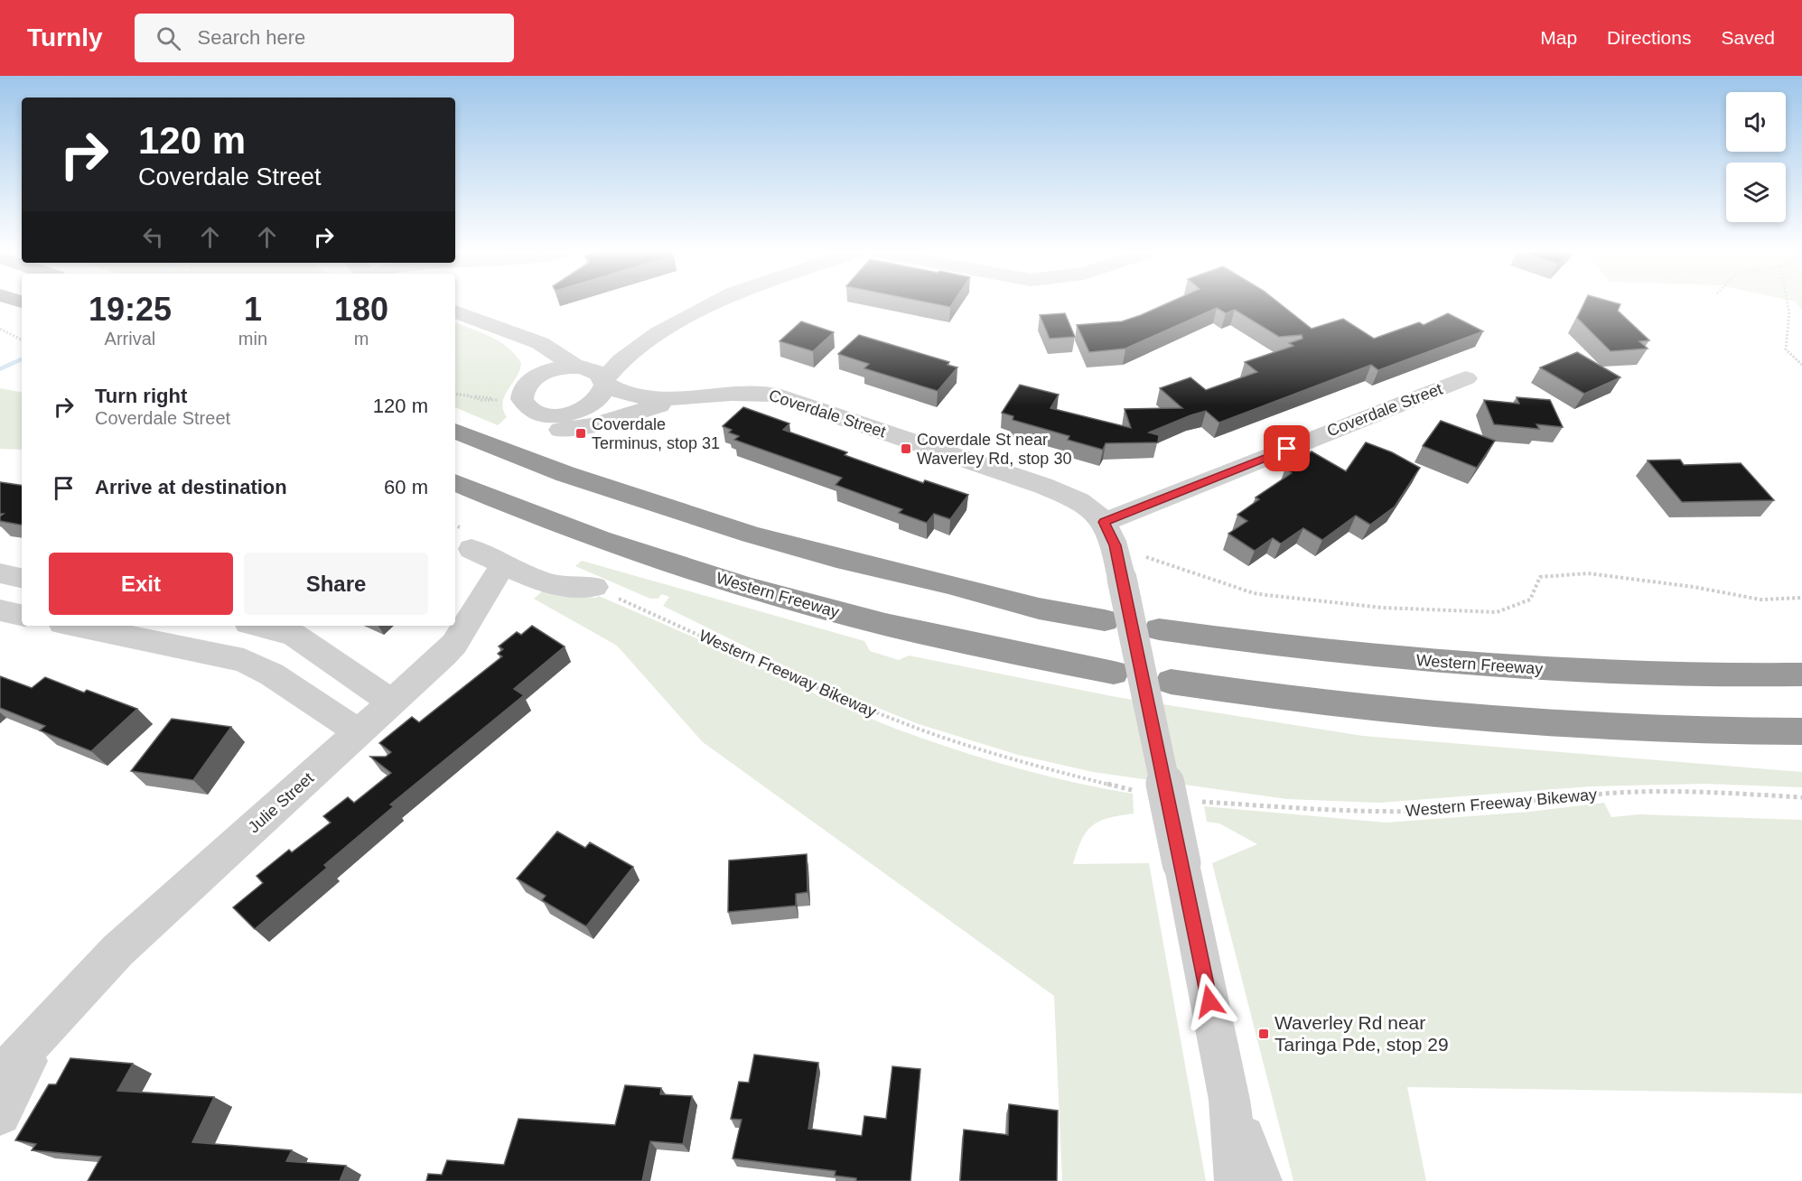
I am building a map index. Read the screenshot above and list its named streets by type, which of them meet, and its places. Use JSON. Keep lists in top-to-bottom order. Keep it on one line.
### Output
{"streets":{"highway":["Western Freeway"],"street":["Coverdale Street","Julie Street"],"path":["Western Freeway Bikeway"]},"places":{"transit":["Coverdale Terminus, stop 31","Coverdale St near Waverley Rd, stop 30","Waverley Rd near Taringa Pde, stop 29"]},"page":{"header":"Turnly","search":"Search here","nav":["Map","Directions","Saved"],"turn":["120 m","Coverdale Street"],"eta":["19:25","Arrival","1","min","180","m"],"list":[{"name":"Turn right","note":"Coverdale Street","value":"120 m"},{"name":"Arrive at destination","value":"60 m"}],"buttons":["Exit","Share"]}}
